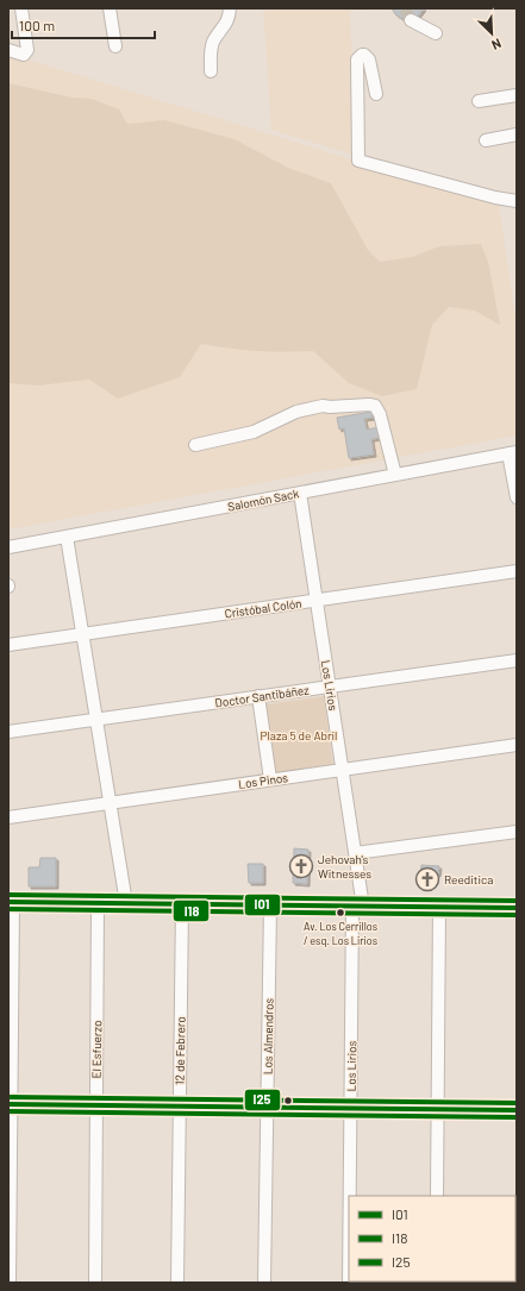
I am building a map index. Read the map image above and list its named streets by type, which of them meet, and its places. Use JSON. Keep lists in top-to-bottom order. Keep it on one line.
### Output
{"streets":{"street":["Salomón Sack","Cristóbal Colón","Los Lirios","Doctor Santibáñez","Los Pinos","Los Almendros","El Esfuerzo","12 de Febrero"]},"crossings":[["Salomón Sack","Los Lirios"],["Cristóbal Colón","Los Lirios"],["Los Lirios","Doctor Santibáñez"],["Los Lirios","Los Pinos"]],"parks":["Plaza 5 de Abril"],"places":{"church":["Jehovah's Witnesses","Reeditica"],"other":["Av. Los Cerrillos / esq. Los Lirios"]},"lines":["transit line I25","transit line I01","transit line I18"],"legend":["I01","I18","I25"],"scale_bar":"100 m","north":"bottom right"}
